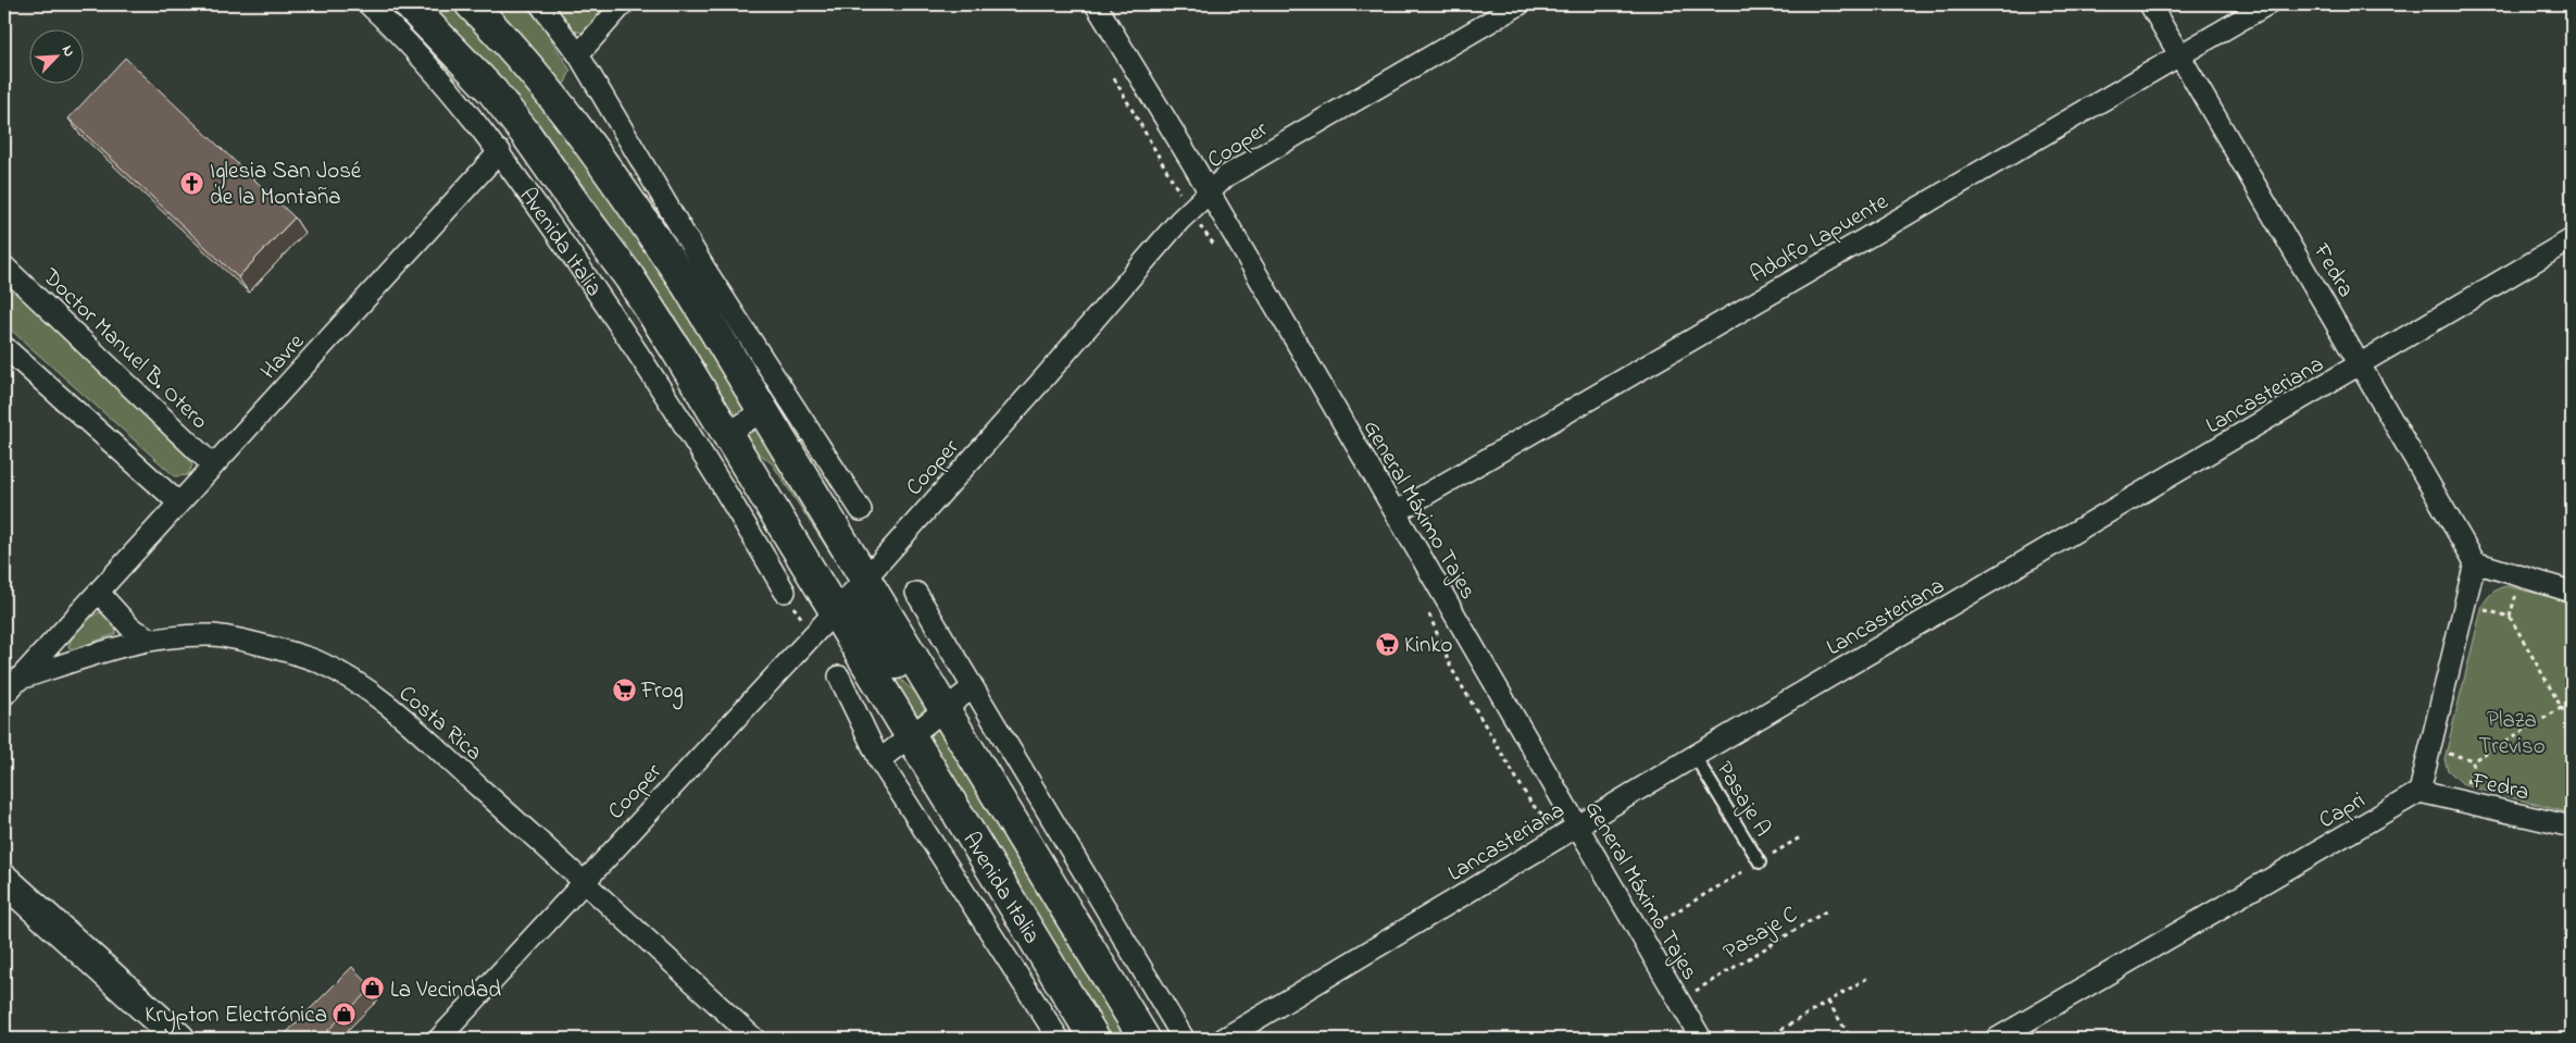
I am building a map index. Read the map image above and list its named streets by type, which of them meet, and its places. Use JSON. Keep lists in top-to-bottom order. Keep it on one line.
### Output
{"streets":{"main road":["Avenida Italia"],"street":["Cooper","Adolfo Lapuente","Fedra","Doctor Manuel B. Otero","Havre","Lancasteriana","General Máximo Tajes","Costa Rica","Capri"],"lane":["Pasaje A"],"path":["Pasaje C"]},"crossings":[["Cooper","Avenida Italia"],["Cooper","General Máximo Tajes"],["Cooper","Costa Rica"],["Adolfo Lapuente","Fedra"],["Adolfo Lapuente","General Máximo Tajes"],["Avenida Italia","Havre"],["Fedra","Lancasteriana"],["Fedra","Capri"],["Doctor Manuel B. Otero","Havre"],["Havre","Costa Rica"],["Lancasteriana","General Máximo Tajes"],["Lancasteriana","Pasaje A"],["General Máximo Tajes","Pasaje C"]],"parks":["Plaza Treviso"],"places":{"church":["Iglesia San José de la Montaña"],"supermarket":["Kinko","Frog"],"shop":["La Vecindad","Krypton Electrónica"]},"north":"top right"}
